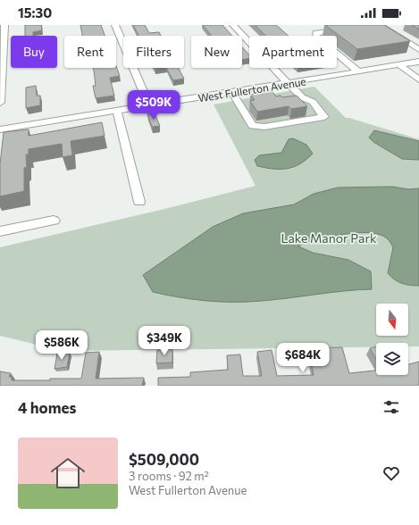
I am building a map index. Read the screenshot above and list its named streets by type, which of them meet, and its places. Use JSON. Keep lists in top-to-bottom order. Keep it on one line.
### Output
{"streets":{"street":["West Fullerton Avenue"]},"parks":["Lake Manor Park"],"north":"bottom","page":{"status":"15:30","chip":["Buy","Rent","Filters","New","Apartment"],"price":["$509K","$349K","$586K","$684K"],"heading":"4 homes","list":[{"name":"$509,000","note":"3 rooms · 92 m² · West Fullerton Avenue"}]}}
